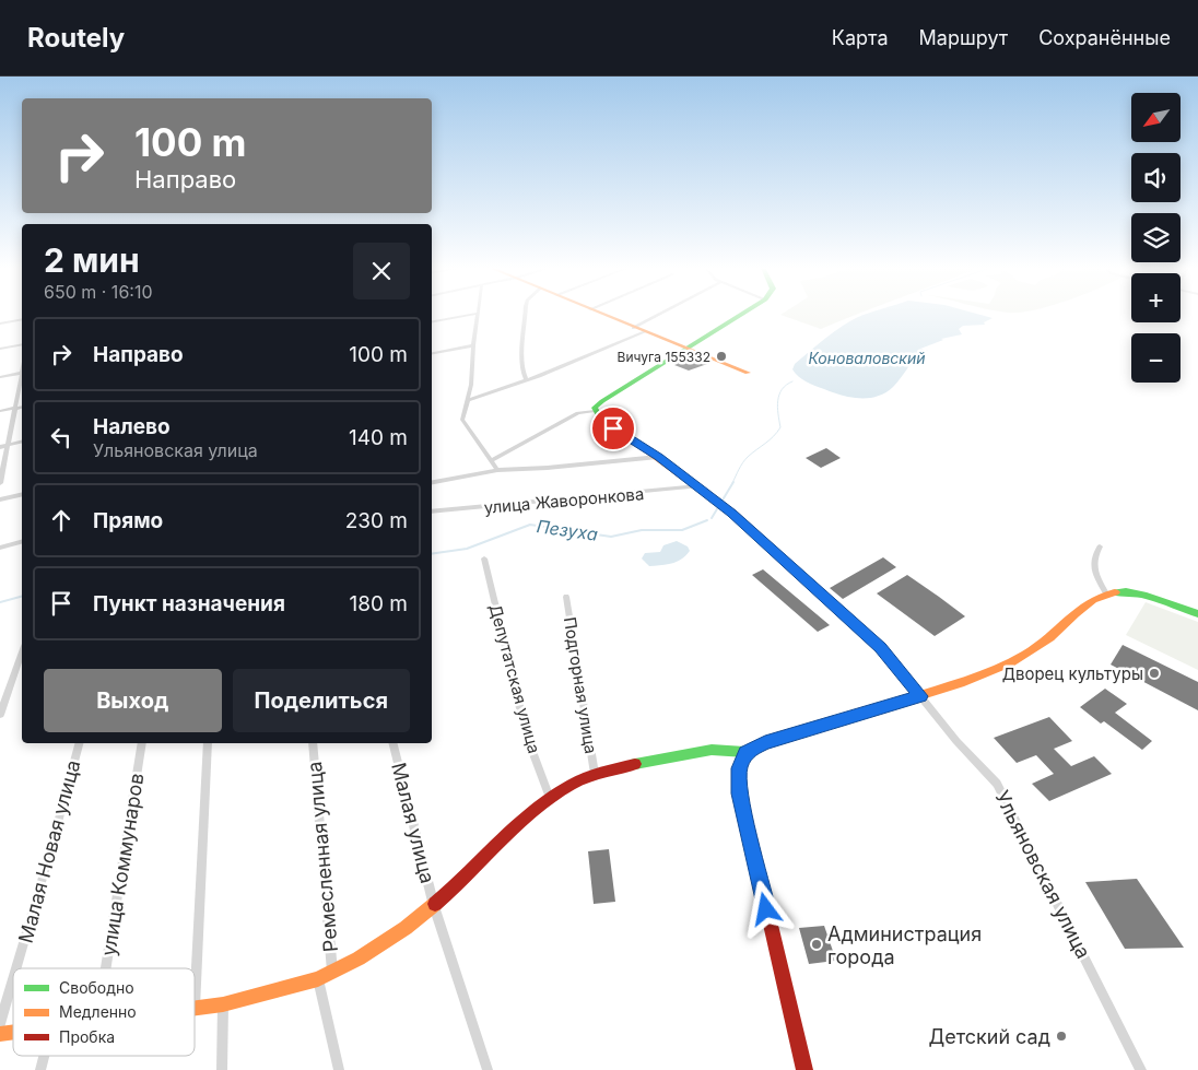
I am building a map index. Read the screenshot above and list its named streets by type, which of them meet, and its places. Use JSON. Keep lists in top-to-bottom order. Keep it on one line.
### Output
{"streets":{"main road":["Ульяновская улица"],"street":["улица Жаворонкова","Депутатская улица","Подгорная улица","Малая улица","Малая Новая улица","Ремесленная улица","улица Коммунаров"]},"crossings":[["улица Жаворонкова","Ульяновская улица"]],"water":["Коноваловский","Пезуха"],"places":["Вичуга 155332","Дворец культуры","Администрация города","Детский сад"],"legend":["Свободно","Медленно","Пробка"],"north":"bottom left","page":{"header":"Routely","nav":["Карта","Маршрут","Сохранённые"],"map_buttons":["+","−"],"turn":["100 m","Направо"],"heading":["2 мин","650 m · 16:10"],"list":[{"name":"Направо","value":"100 m"},{"name":"Налево","note":"Ульяновская улица","value":"140 m"},{"name":"Прямо","value":"230 m"},{"name":"Пункт назначения","value":"180 m"}],"buttons":["Выход","Поделиться"]}}
